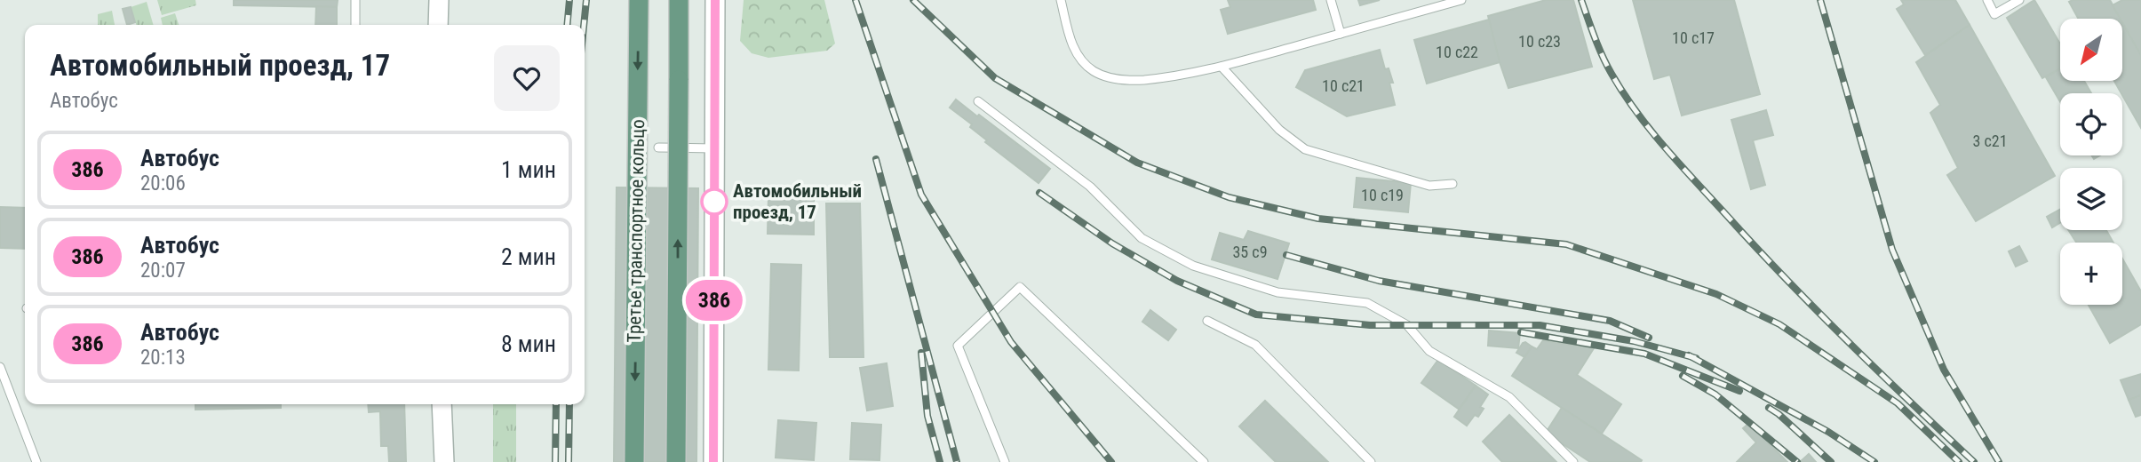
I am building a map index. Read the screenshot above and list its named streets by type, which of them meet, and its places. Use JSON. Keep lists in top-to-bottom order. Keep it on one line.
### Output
{"streets":{"main road":["Третье транспортное кольцо"]},"places":["Автомобильный проезд, 17"],"lines":["bus line 386"],"house_numbers":["10 с17","10 с23","10 с22","10 с21","3 с21","10 c19","35 с9"],"north":"bottom left","page":{"on_map":"386","map_buttons":"+","heading":["Автомобильный проезд, 17","Автобус"],"list":[{"mark":"386","name":"Автобус","note":"20:06","value":"1 мин"},{"mark":"386","name":"Автобус","note":"20:07","value":"2 мин"},{"mark":"386","name":"Автобус","note":"20:13","value":"8 мин"}]}}
